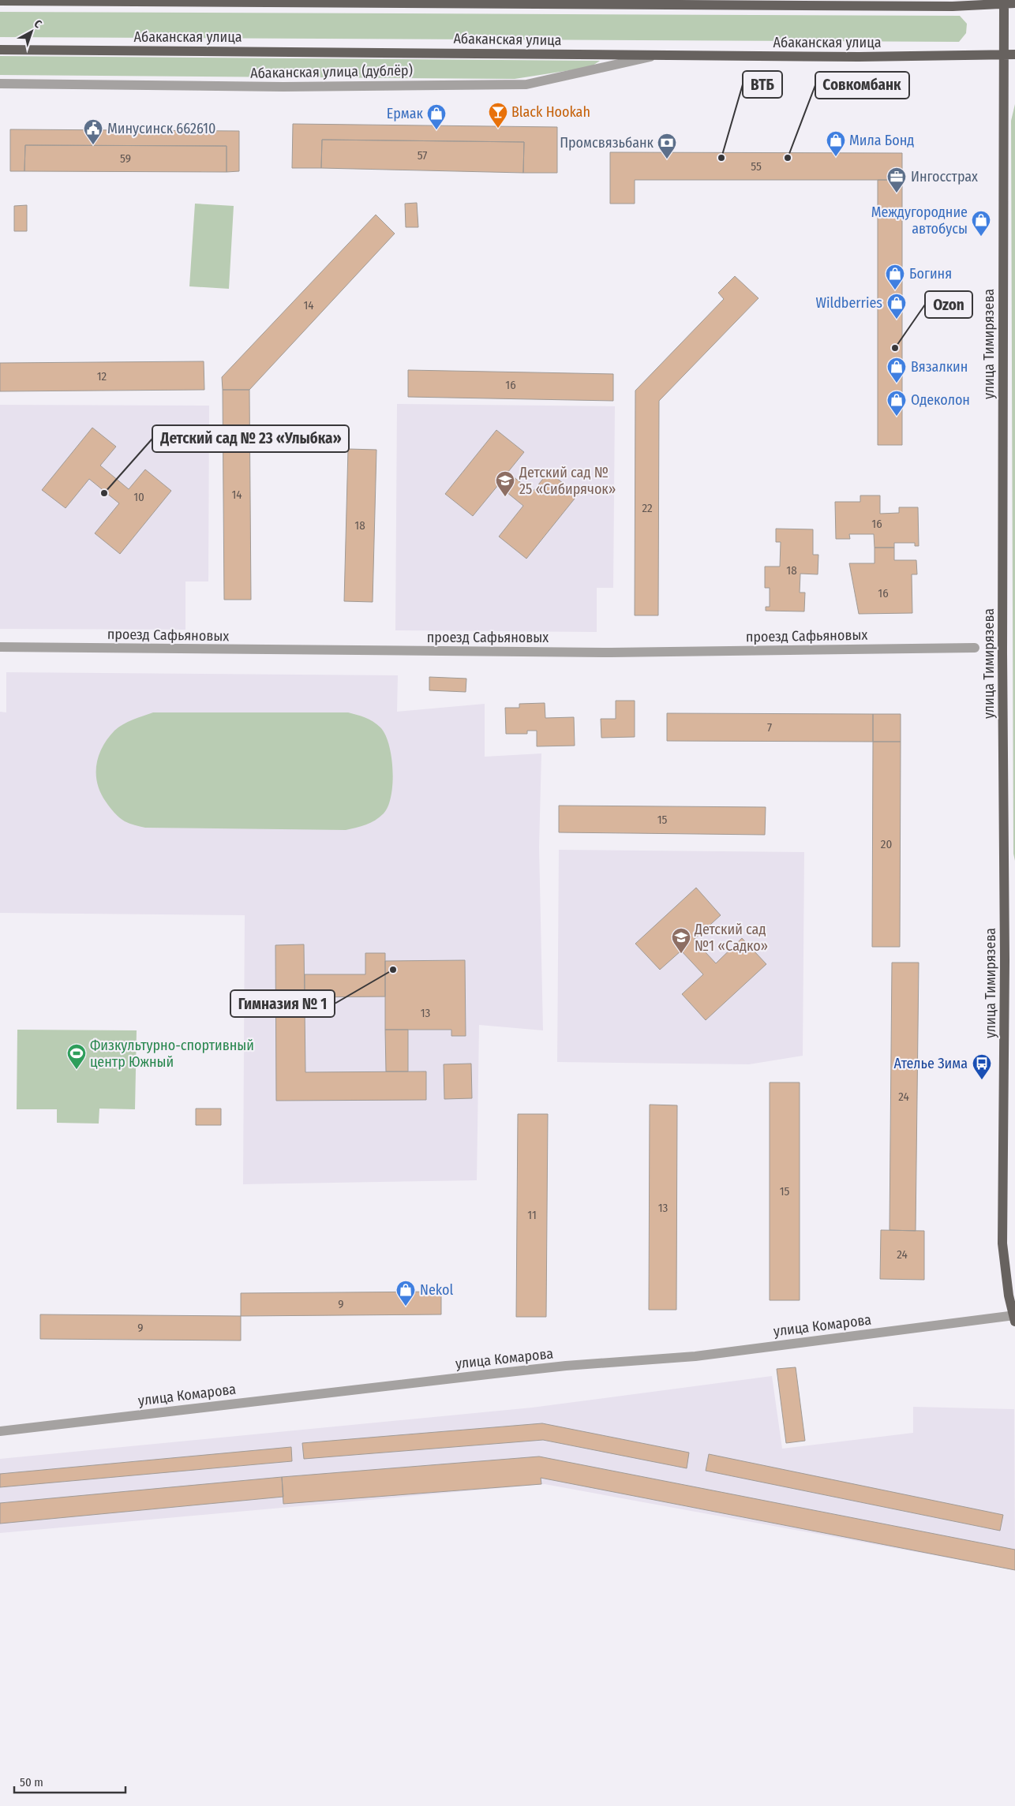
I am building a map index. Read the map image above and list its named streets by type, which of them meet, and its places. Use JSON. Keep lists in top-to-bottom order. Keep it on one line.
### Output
{"streets":{"main road":["Абаканская улица","улица Тимирязева"],"street":["Абаканская улица (дублёр)","проезд Сафьяновых","улица Комарова"]},"crossings":[["Абаканская улица","Абаканская улица (дублёр)"],["Абаканская улица","улица Тимирязева"],["улица Тимирязева","улица Комарова"]],"places":{"bar":["Black Hookah"],"shop":["Ермак","Мила Бонд","Междугородние автобусы","Богиня","Wildberries","Вязалкин","Одеколон","Nekol"],"public building":["Минусинск 662610"],"other":["ВТБ","Совкомбанк","Ozon","Детский сад № 23 «Улыбка»","Гимназия № 1"],"bank":["Промсвязьбанк"],"office":["Ингосстрах"],"school or university":["Детский сад № 25 «Сибирячок»","Детский сад №1 «Cадко»"],"sports":["Физкультурно-спортивный центр Южный"],"bus stop":["Ателье Зима"]},"house_numbers":["57","59","55","14","12","16","14","10","22","16","18","18","16","7","15","20","13","24","15","13","11","24","9","9"],"scale_bar":"50 m","north":"top right"}
